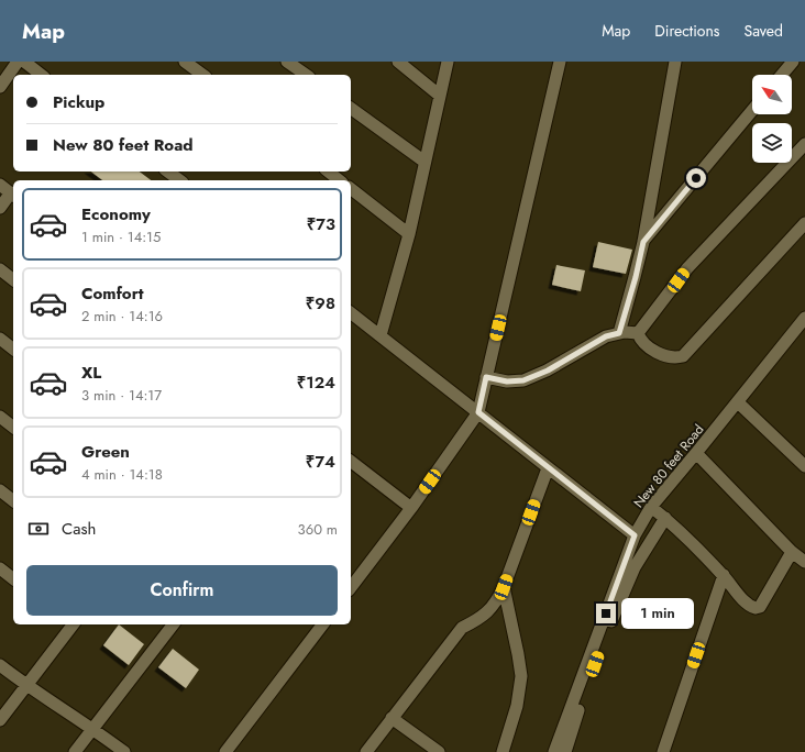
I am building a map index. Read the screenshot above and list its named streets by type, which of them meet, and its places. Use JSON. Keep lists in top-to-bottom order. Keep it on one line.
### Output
{"streets":{"street":["New 80 feet Road"]},"north":"top left","page":{"header":"Map","nav":["Map","Directions","Saved"],"banner":["Pickup","New 80 feet Road"],"list":[{"name":"Economy","note":"1 min · 14:15","value":"₹73"},{"name":"Comfort","note":"2 min · 14:16","value":"₹98"},{"name":"XL","note":"3 min · 14:17","value":"₹124"},{"name":"Green","note":"4 min · 14:18","value":"₹74"}],"pay":["Cash","360 m"],"buttons":"Confirm","bubble":"1 min"}}
